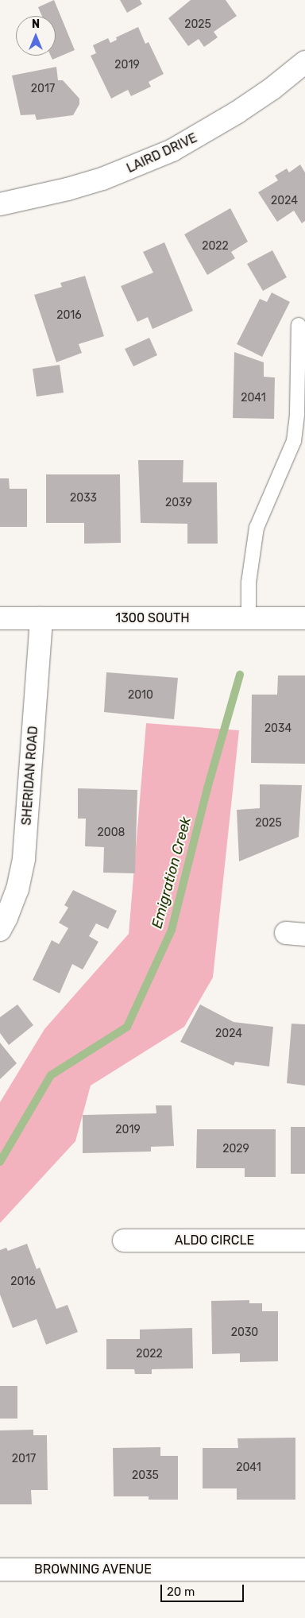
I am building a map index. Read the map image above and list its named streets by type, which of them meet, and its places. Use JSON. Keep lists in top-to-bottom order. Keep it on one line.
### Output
{"streets":{"street":["LAIRD DRIVE","1300 SOUTH","SHERIDAN ROAD","ALDO CIRCLE","BROWNING AVENUE"]},"crossings":[["1300 SOUTH","SHERIDAN ROAD"]],"water":["Emigration Creek"],"house_numbers":["2025","2019","2017","2024","2022","2016","2041","2033","2039","2010","2034","2025","2008","2024","2019","2029","2016","2030","2022","2017","2041","2035"],"scale_bar":"20 m","north":"top"}
